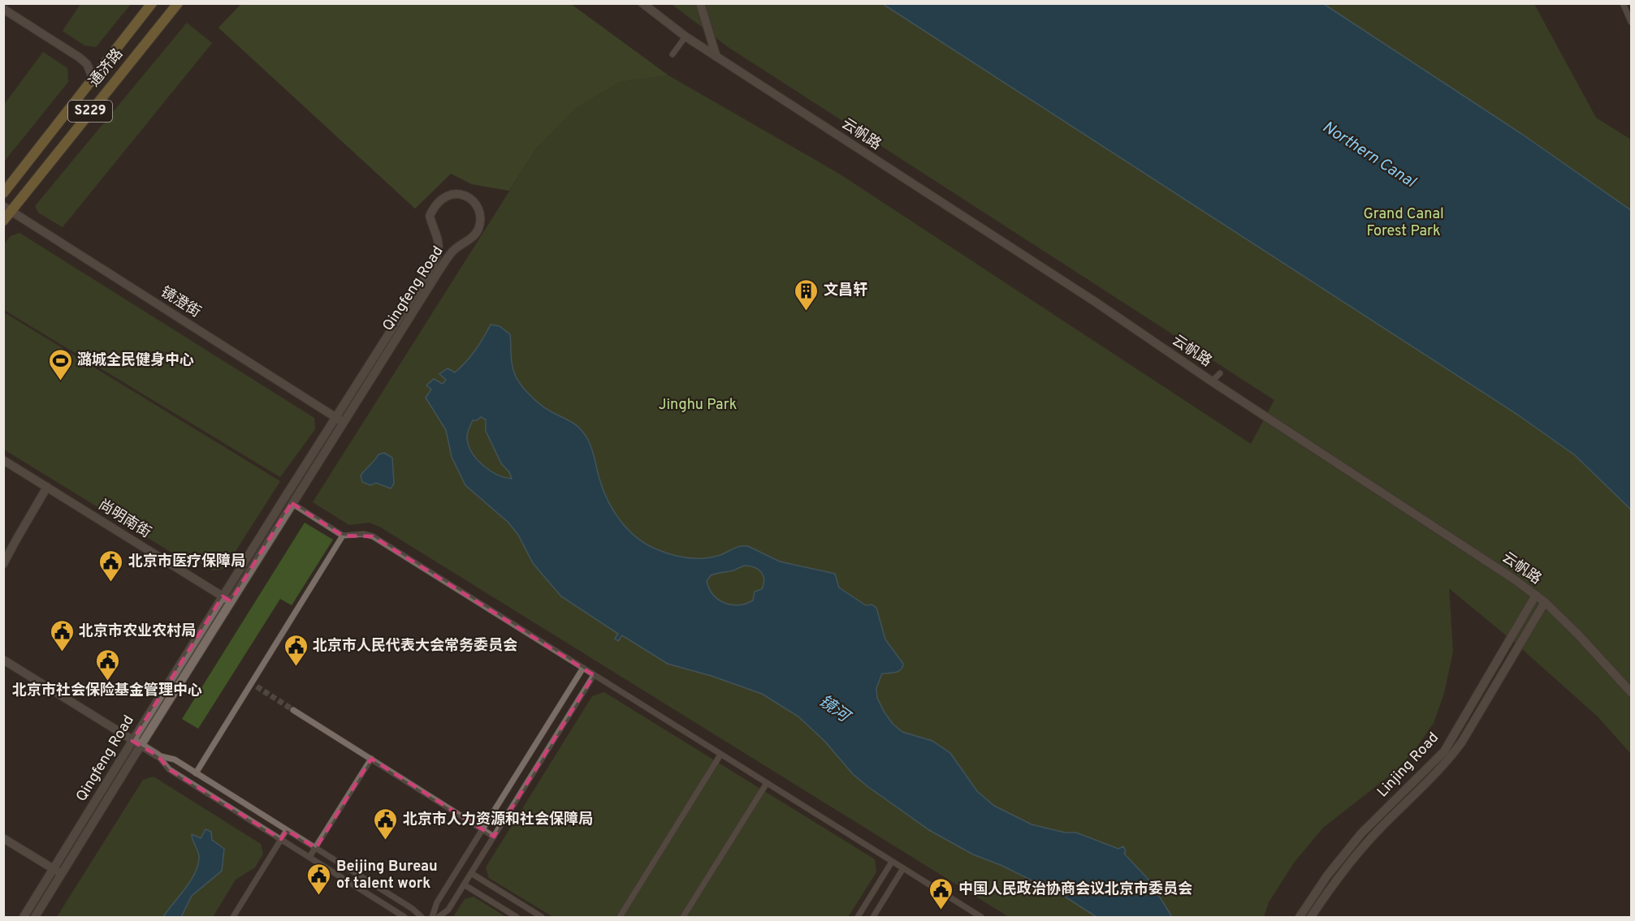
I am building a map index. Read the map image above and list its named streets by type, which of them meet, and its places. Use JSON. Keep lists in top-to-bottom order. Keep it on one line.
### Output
{"streets":{"main road":["通济路","S229"],"street":["云帆路","Qingfeng Road","镜澄街","尚明南街","Linjing Road"]},"crossings":[["通济路","镜澄街"],["云帆路","Linjing Road"],["Qingfeng Road","镜澄街"],["Qingfeng Road","尚明南街"]],"water":["Northern Canal","镜河"],"parks":["Grand Canal Forest Park","Jinghu Park"],"places":{"building":["文昌轩"],"sports":["潞城全民健身中心"],"public building":["北京市医疗保障局","北京市农业农村局","北京市人民代表大会常务委员会","北京市社会保险基金管理中心","北京市人力资源和社会保障局","Beijing Bureau of talent work","中国人民政治协商会议北京市委员会"]}}
